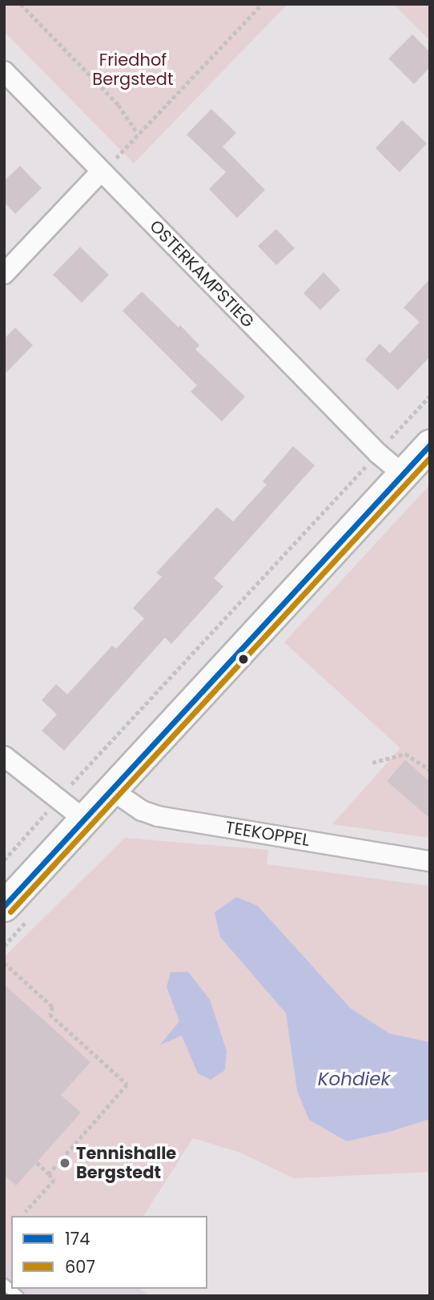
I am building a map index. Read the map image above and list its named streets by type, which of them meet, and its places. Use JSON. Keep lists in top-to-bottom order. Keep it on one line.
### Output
{"streets":{"street":["OSTERKAMPSTIEG","TEEKOPPEL"]},"water":["Kohdiek"],"parks":["Friedhof Bergstedt"],"places":["Tennishalle Bergstedt"],"lines":["transit line 174","transit line 607"],"legend":["174","607"]}
